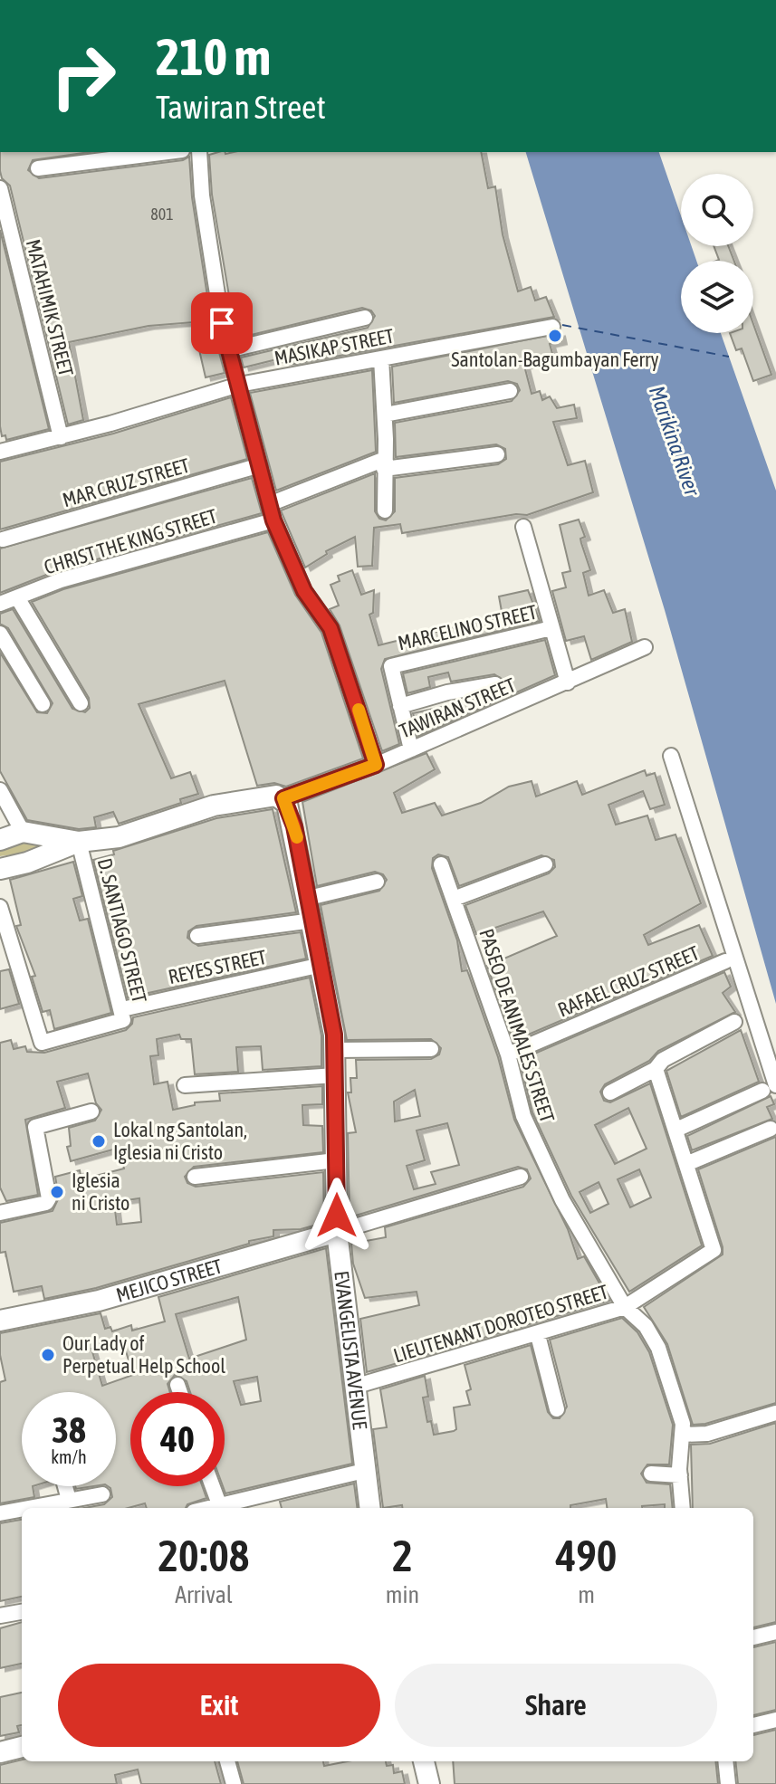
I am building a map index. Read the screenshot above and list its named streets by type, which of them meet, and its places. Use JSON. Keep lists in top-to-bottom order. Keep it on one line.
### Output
{"streets":{"street":["MATAHIMIK STREET","MASIKAP STREET","MAR CRUZ STREET","CHRIST THE KING STREET","MARCELINO STREET","TAWIRAN STREET","D. SANTIAGO STREET","REYES STREET","RAFAEL CRUZ STREET","PASEO DE ANIMALES STREET","MEJICO STREET","LIEUTENANT DOROTEO STREET","EVANGELISTA AVENUE"]},"crossings":[["MATAHIMIK STREET","MASIKAP STREET"],["MARCELINO STREET","TAWIRAN STREET"],["TAWIRAN STREET","EVANGELISTA AVENUE"],["D. SANTIAGO STREET","REYES STREET"],["REYES STREET","EVANGELISTA AVENUE"],["RAFAEL CRUZ STREET","PASEO DE ANIMALES STREET"],["PASEO DE ANIMALES STREET","LIEUTENANT DOROTEO STREET"],["MEJICO STREET","EVANGELISTA AVENUE"],["LIEUTENANT DOROTEO STREET","EVANGELISTA AVENUE"]],"water":["Marikina River"],"places":["Santolan-Bagumbayan Ferry","Lokal ng Santolan, Iglesia ni Cristo","Iglesia ni Cristo","Our Lady of Perpetual Help School"],"house_numbers":["801"],"page":{"turn":["210 m","Tawiran Street"],"speed":"38 km/h","limit":"40","eta":["20:08","Arrival","2","min","490","m"],"buttons":["Exit","Share"]}}
